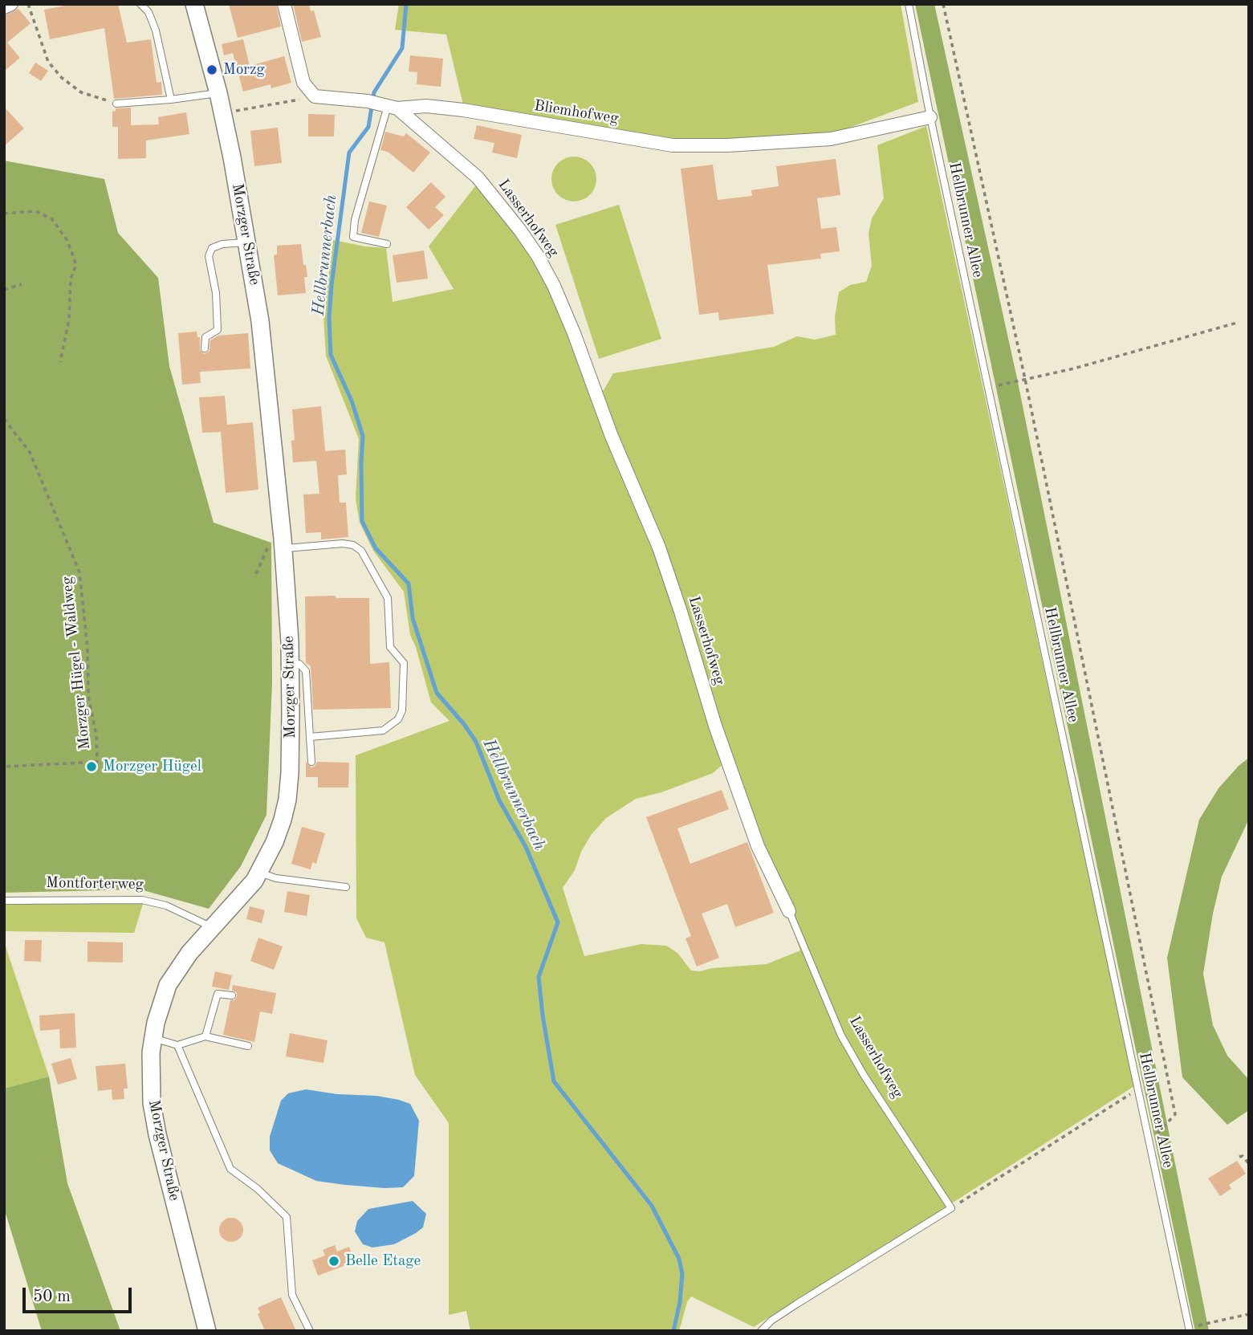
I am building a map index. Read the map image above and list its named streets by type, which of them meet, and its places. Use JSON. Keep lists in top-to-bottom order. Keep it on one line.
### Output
{"streets":{"street":["Bliemhofweg","Lasserhofweg","Morzger Straße"],"lane":["Hellbrunner Allee","Montforterweg"],"path":["Morzger Hügel - Waldweg"]},"crossings":[["Bliemhofweg","Lasserhofweg"],["Bliemhofweg","Hellbrunner Allee"],["Morzger Straße","Montforterweg"]],"water":["Hellbrunnerbach"],"places":["Morzg","Morzger Hügel","Belle Etage"],"scale_bar":"50 m"}
